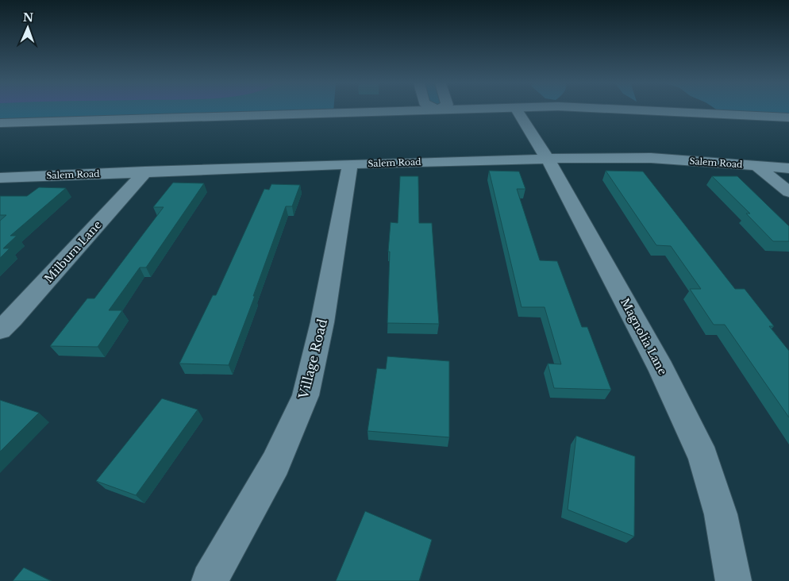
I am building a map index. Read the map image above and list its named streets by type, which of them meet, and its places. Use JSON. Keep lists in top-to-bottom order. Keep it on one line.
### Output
{"streets":{"street":["Salem Road","Milburn Lane","Magnolia Lane","Village Road"]},"crossings":[["Salem Road","Milburn Lane"],["Salem Road","Magnolia Lane"],["Salem Road","Village Road"]],"north":"top"}
